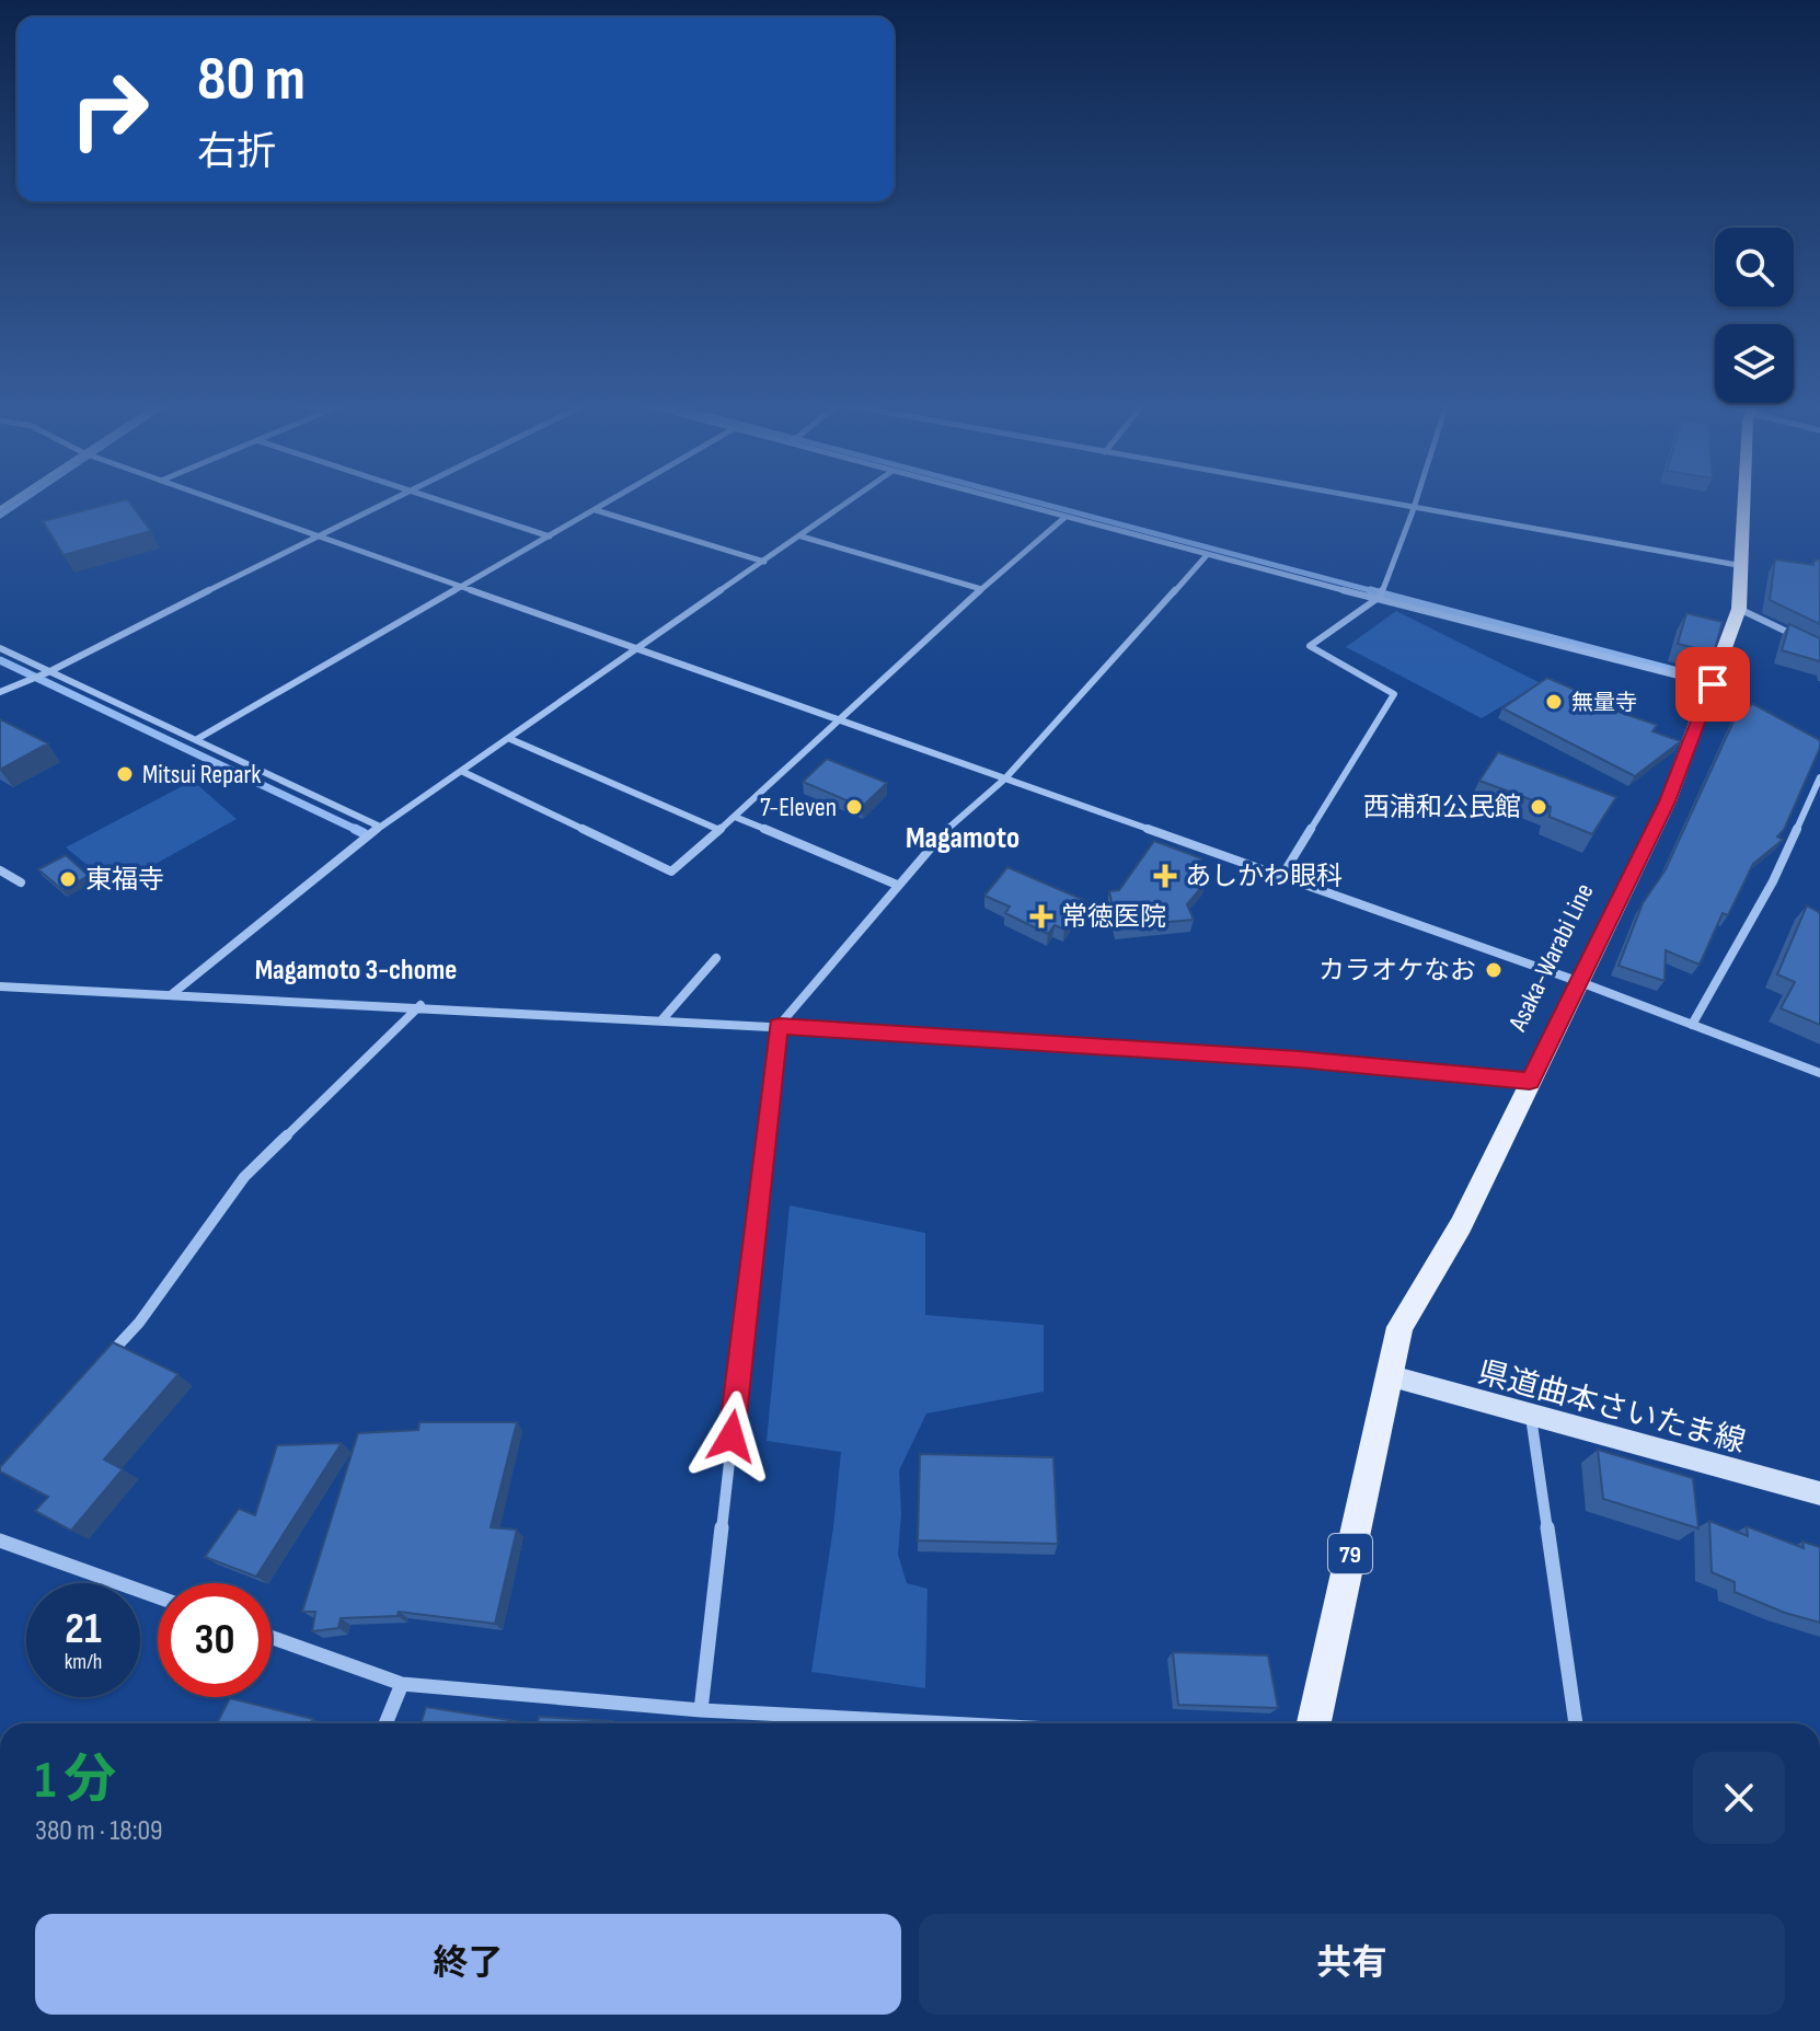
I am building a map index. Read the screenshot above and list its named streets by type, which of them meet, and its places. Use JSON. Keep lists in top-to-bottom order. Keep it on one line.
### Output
{"streets":{"main road":["Asaka-Warabi Line","県道曲本さいたま線","79"]},"crossings":[["Asaka-Warabi Line","県道曲本さいたま線"]],"districts":["Magamoto","Magamoto 3-chome"],"places":{"other":["無量寺","Mitsui Repark","7-Eleven","西浦和公民館","東福寺","カラオケなお"],"health":["あしかわ眼科","常徳医院"]},"page":{"turn":["80 m","右折"],"speed":"21 km/h","limit":"30","heading":["1 分","380 m · 18:09"],"buttons":["終了","共有"]}}
